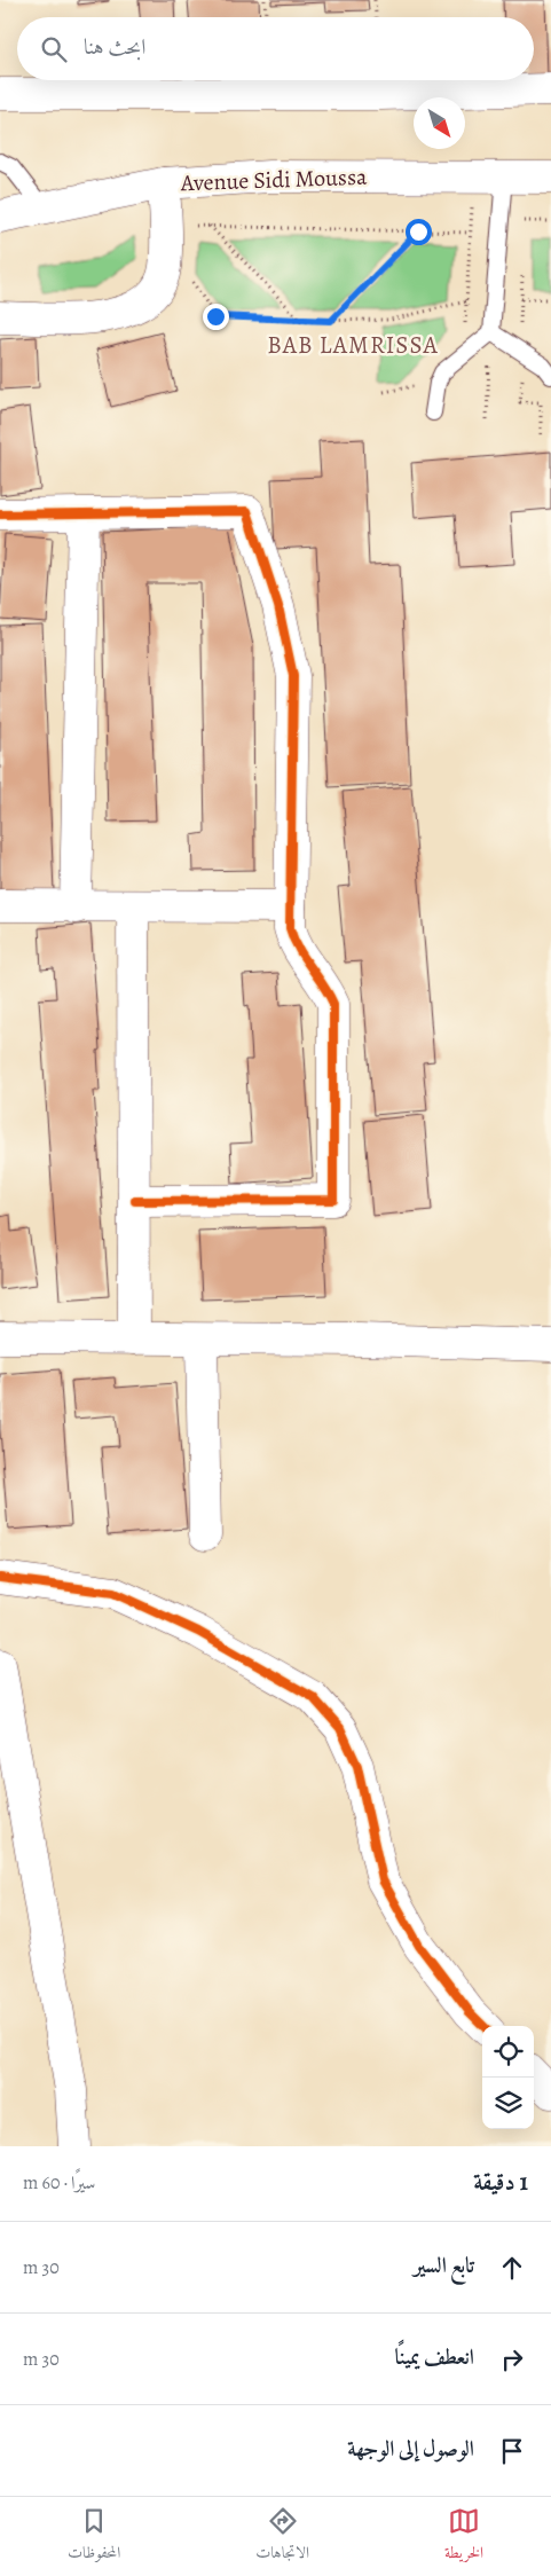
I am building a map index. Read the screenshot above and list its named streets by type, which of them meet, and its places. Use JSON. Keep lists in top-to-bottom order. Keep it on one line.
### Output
{"streets":{"street":["Avenue Sidi Moussa"]},"districts":["BAB LAMRISSA"],"north":"bottom right","page":{"search":"ابحث هنا","heading":["1 دقيقة","سيرًا · 60 m"],"list":[["تابع السير","30 m"],["انعطف يمينًا","30 m"],"الوصول إلى الوجهة"],"nav":["الخريطة","الاتجاهات","المحفوظات"]}}
